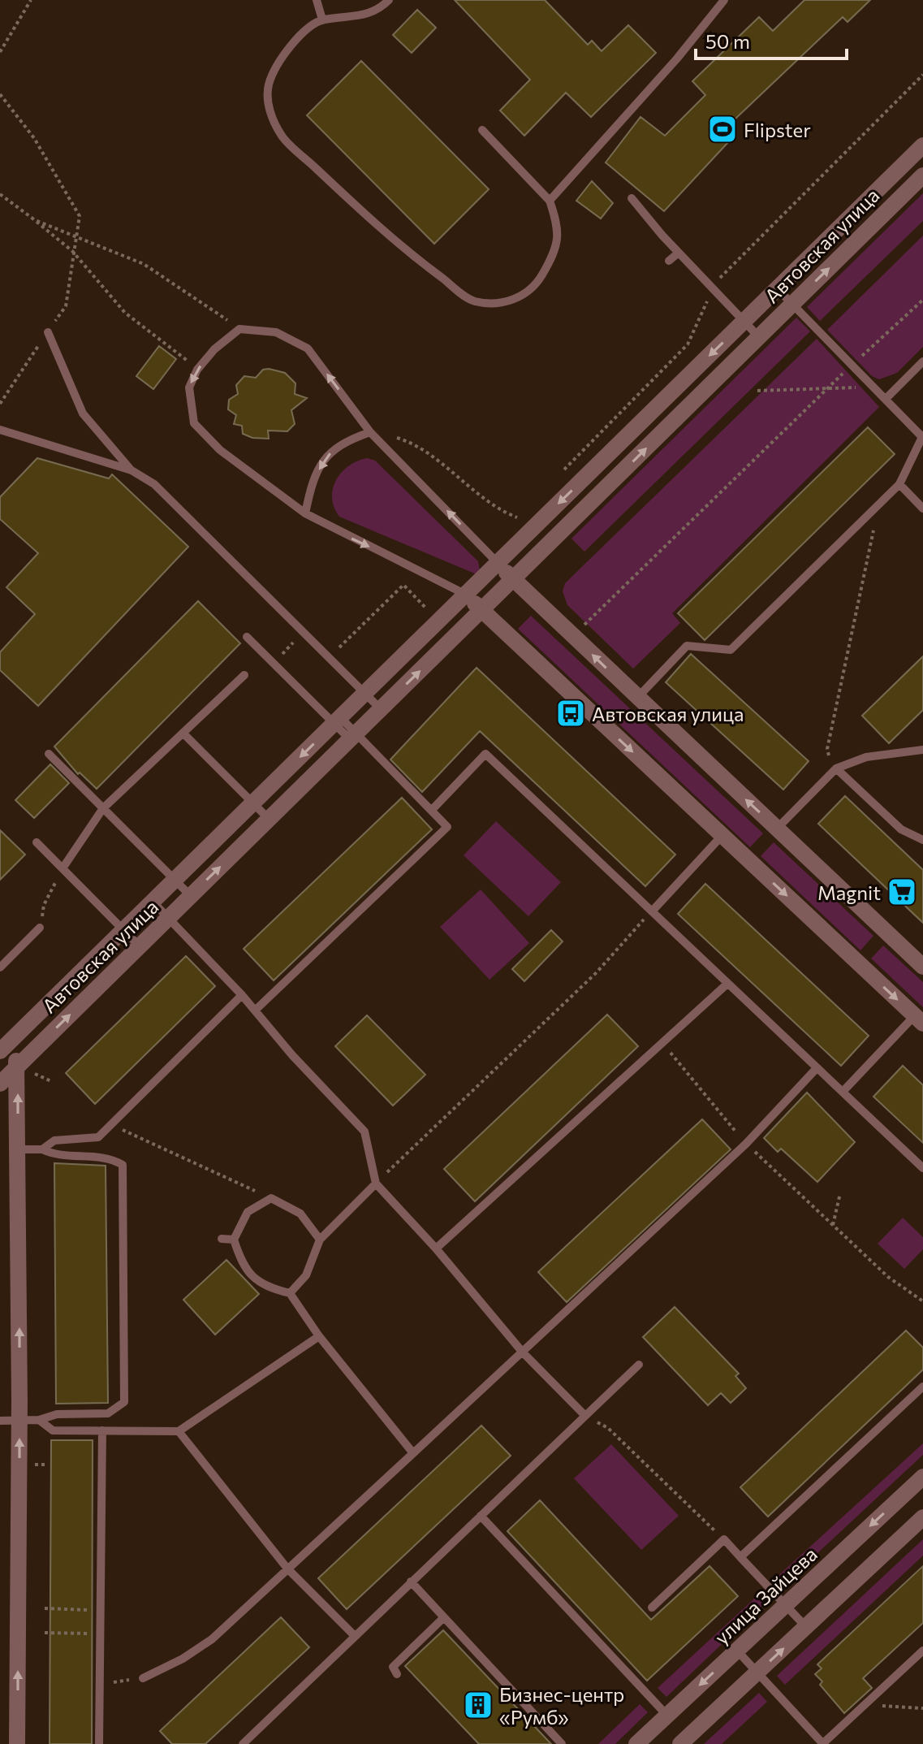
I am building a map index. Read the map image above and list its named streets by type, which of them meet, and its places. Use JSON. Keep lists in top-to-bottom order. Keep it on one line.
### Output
{"streets":{"street":["Автовская улица","улица Зайцева"]},"places":{"sports":["Flipster"],"bus stop":["Автовская улица"],"supermarket":["Magnit"],"building":["Бизнес-центр «Румб»"]},"scale_bar":"50 m"}
